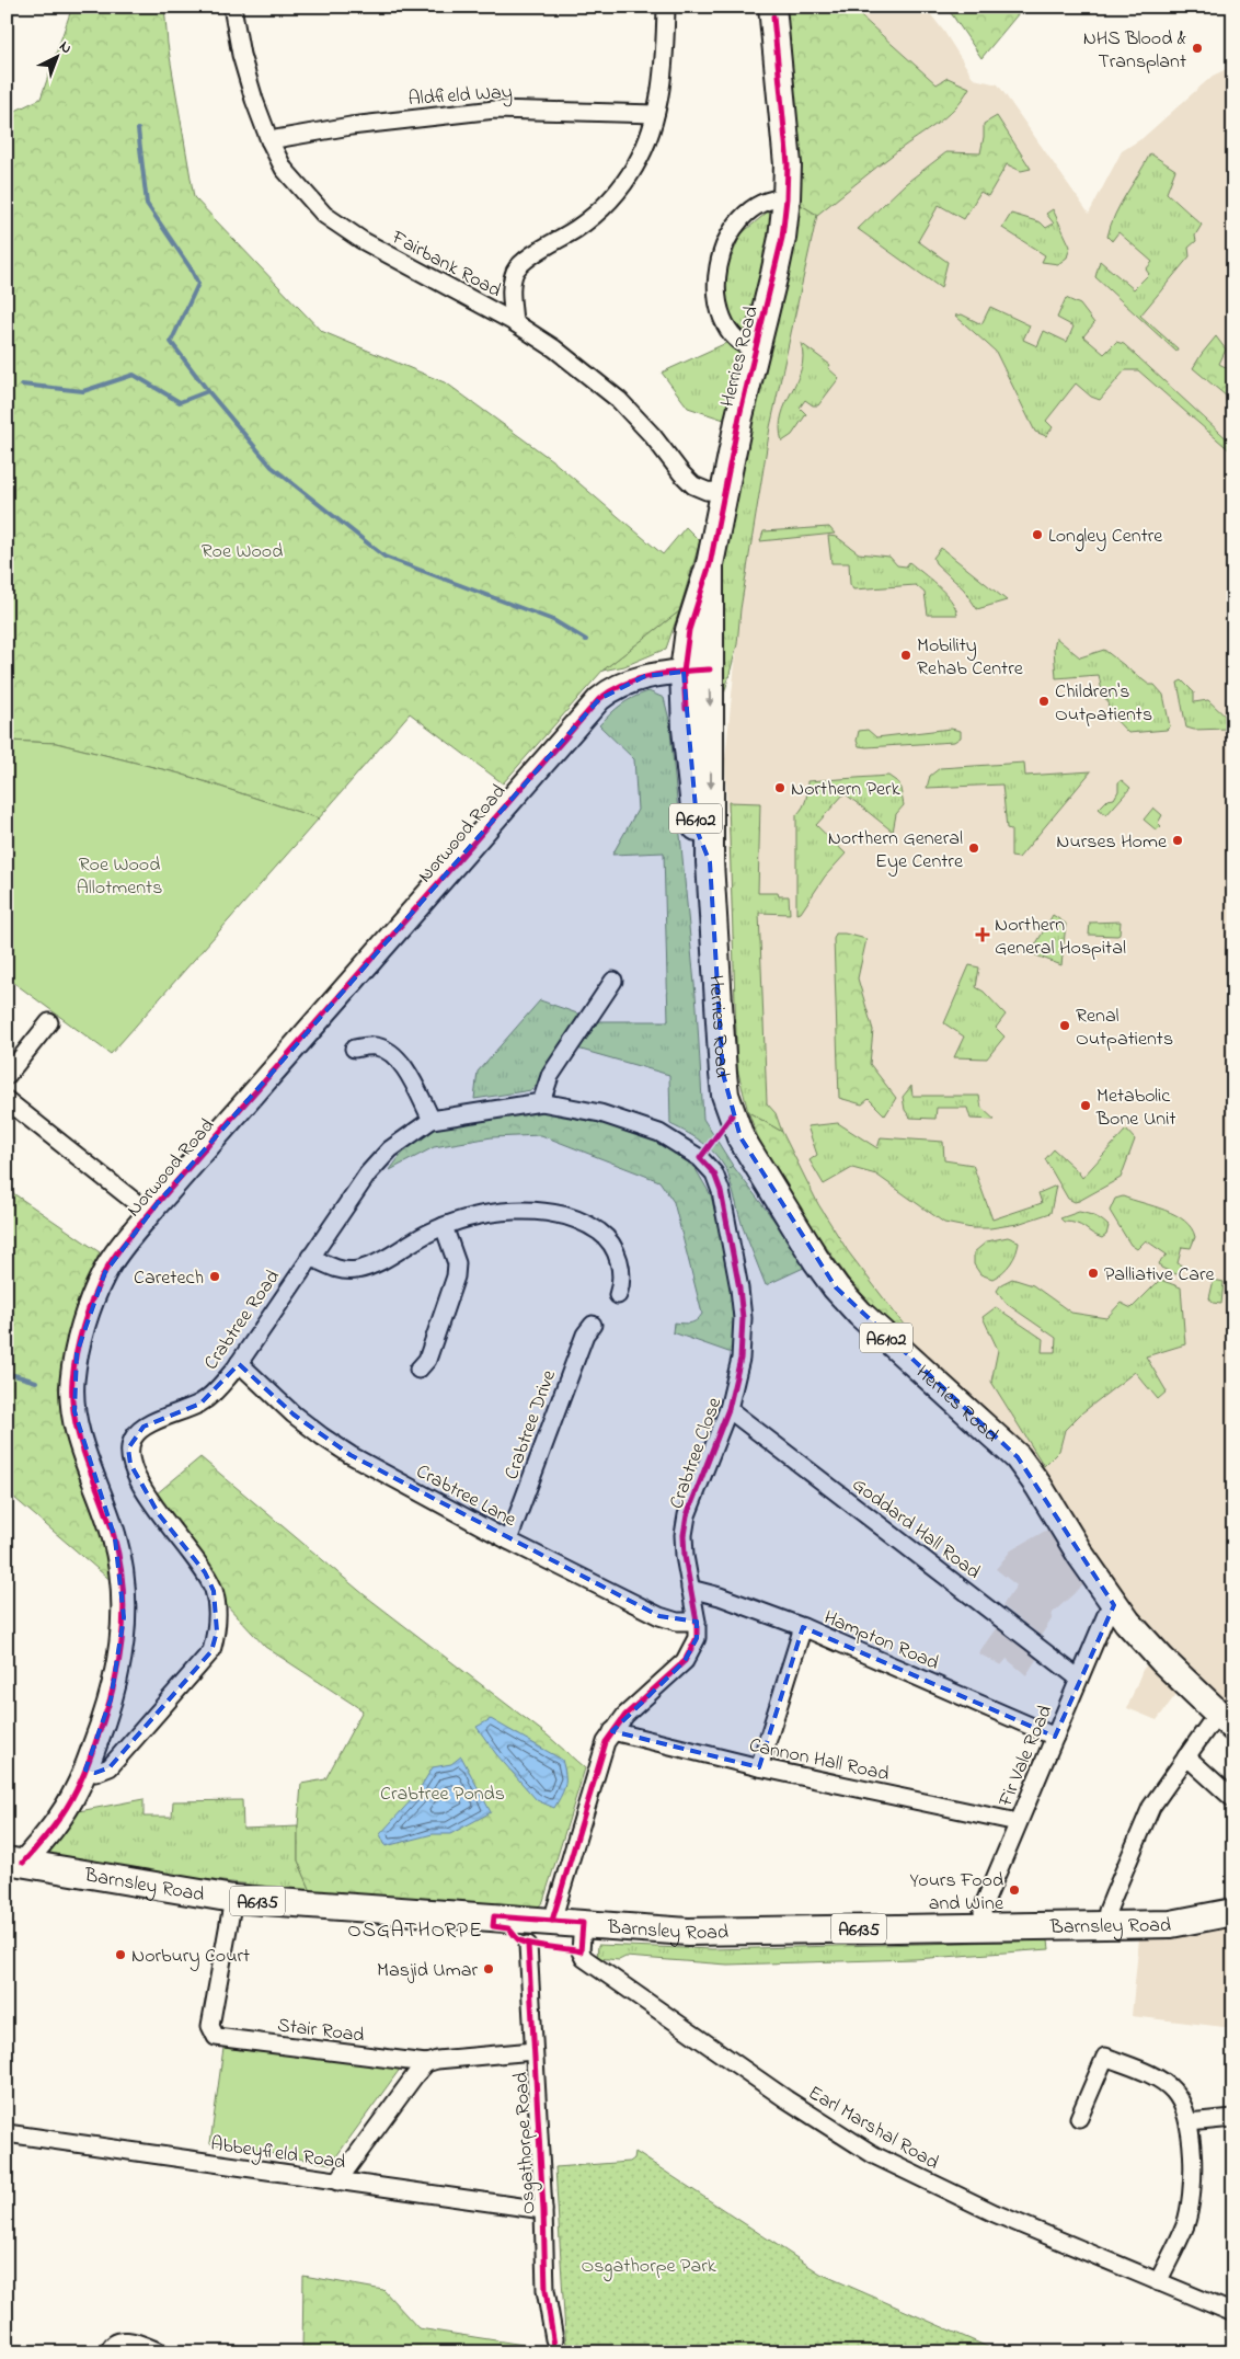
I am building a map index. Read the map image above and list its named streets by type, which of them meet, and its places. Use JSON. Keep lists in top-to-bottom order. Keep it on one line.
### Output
{"streets":{"main road":["Herries Road","A6102","Barnsley Road","A6135"],"street":["Aldfield Way","Fairbank Road","Norwood Road","Crabtree Road","Crabtree Drive","Crabtree Close","Crabtree Lane","Goddard Hall Road","Hampton Road","Fir Vale Road","Cannon Hall Road","Stair Road","Earl Marshal Road","Osgathorpe Road","Abbeyfield Road"]},"crossings":[["Aldfield Way","Fairbank Road"],["Fairbank Road","Herries Road"],["Herries Road","Norwood Road"],["Herries Road","Fir Vale Road"],["Norwood Road","Crabtree Road"],["Norwood Road","Barnsley Road"],["Crabtree Road","Crabtree Close"],["Crabtree Road","Crabtree Lane"],["Crabtree Drive","Crabtree Lane"],["Crabtree Close","Crabtree Lane"],["Crabtree Close","Goddard Hall Road"],["Crabtree Close","Hampton Road"],["Crabtree Close","Cannon Hall Road"],["Crabtree Close","Barnsley Road"],["Goddard Hall Road","Fir Vale Road"],["Hampton Road","Fir Vale Road"],["Fir Vale Road","Cannon Hall Road"],["Fir Vale Road","Barnsley Road"],["Barnsley Road","Stair Road"],["Barnsley Road","Earl Marshal Road"],["Stair Road","Osgathorpe Road"],["Osgathorpe Road","Abbeyfield Road"]],"districts":["OSGATHORPE"],"parks":["Roe Wood","Roe Wood Allotments","Crabtree Ponds","Osgathorpe Park"],"places":{"other":["NHS Blood & Transplant","Longley Centre","Mobility Rehab Centre","Children's Outpatients","Northern Perk","Nurses Home","Northern General Eye Centre","Renal Outpatients","Metabolic Bone Unit","Palliative Care","Caretech","Yours Food and Wine","Norbury Court","Masjid Umar"],"health":["Northern General Hospital"]},"north":"top right"}
